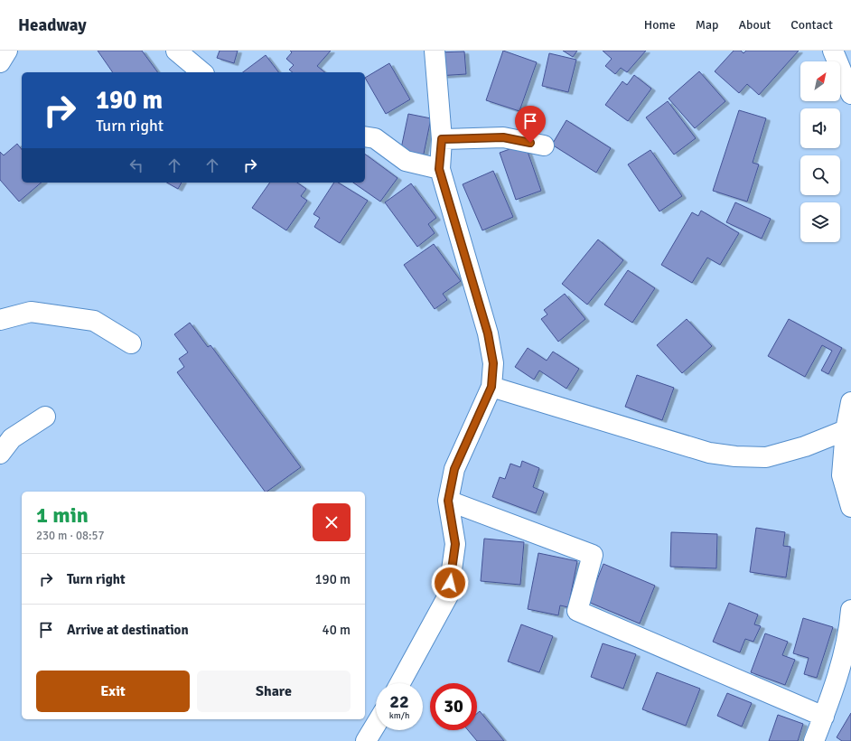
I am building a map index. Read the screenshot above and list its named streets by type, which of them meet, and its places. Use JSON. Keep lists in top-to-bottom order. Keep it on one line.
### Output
{"north":"top right","page":{"header":"Headway","nav":["Home","Map","About","Contact"],"turn":["190 m","Turn right"],"heading":["1 min","230 m · 08:57"],"list":[{"name":"Turn right","value":"190 m"},{"name":"Arrive at destination","value":"40 m"}],"buttons":["Exit","Share"],"speed":"22 km/h","limit":"30"}}
